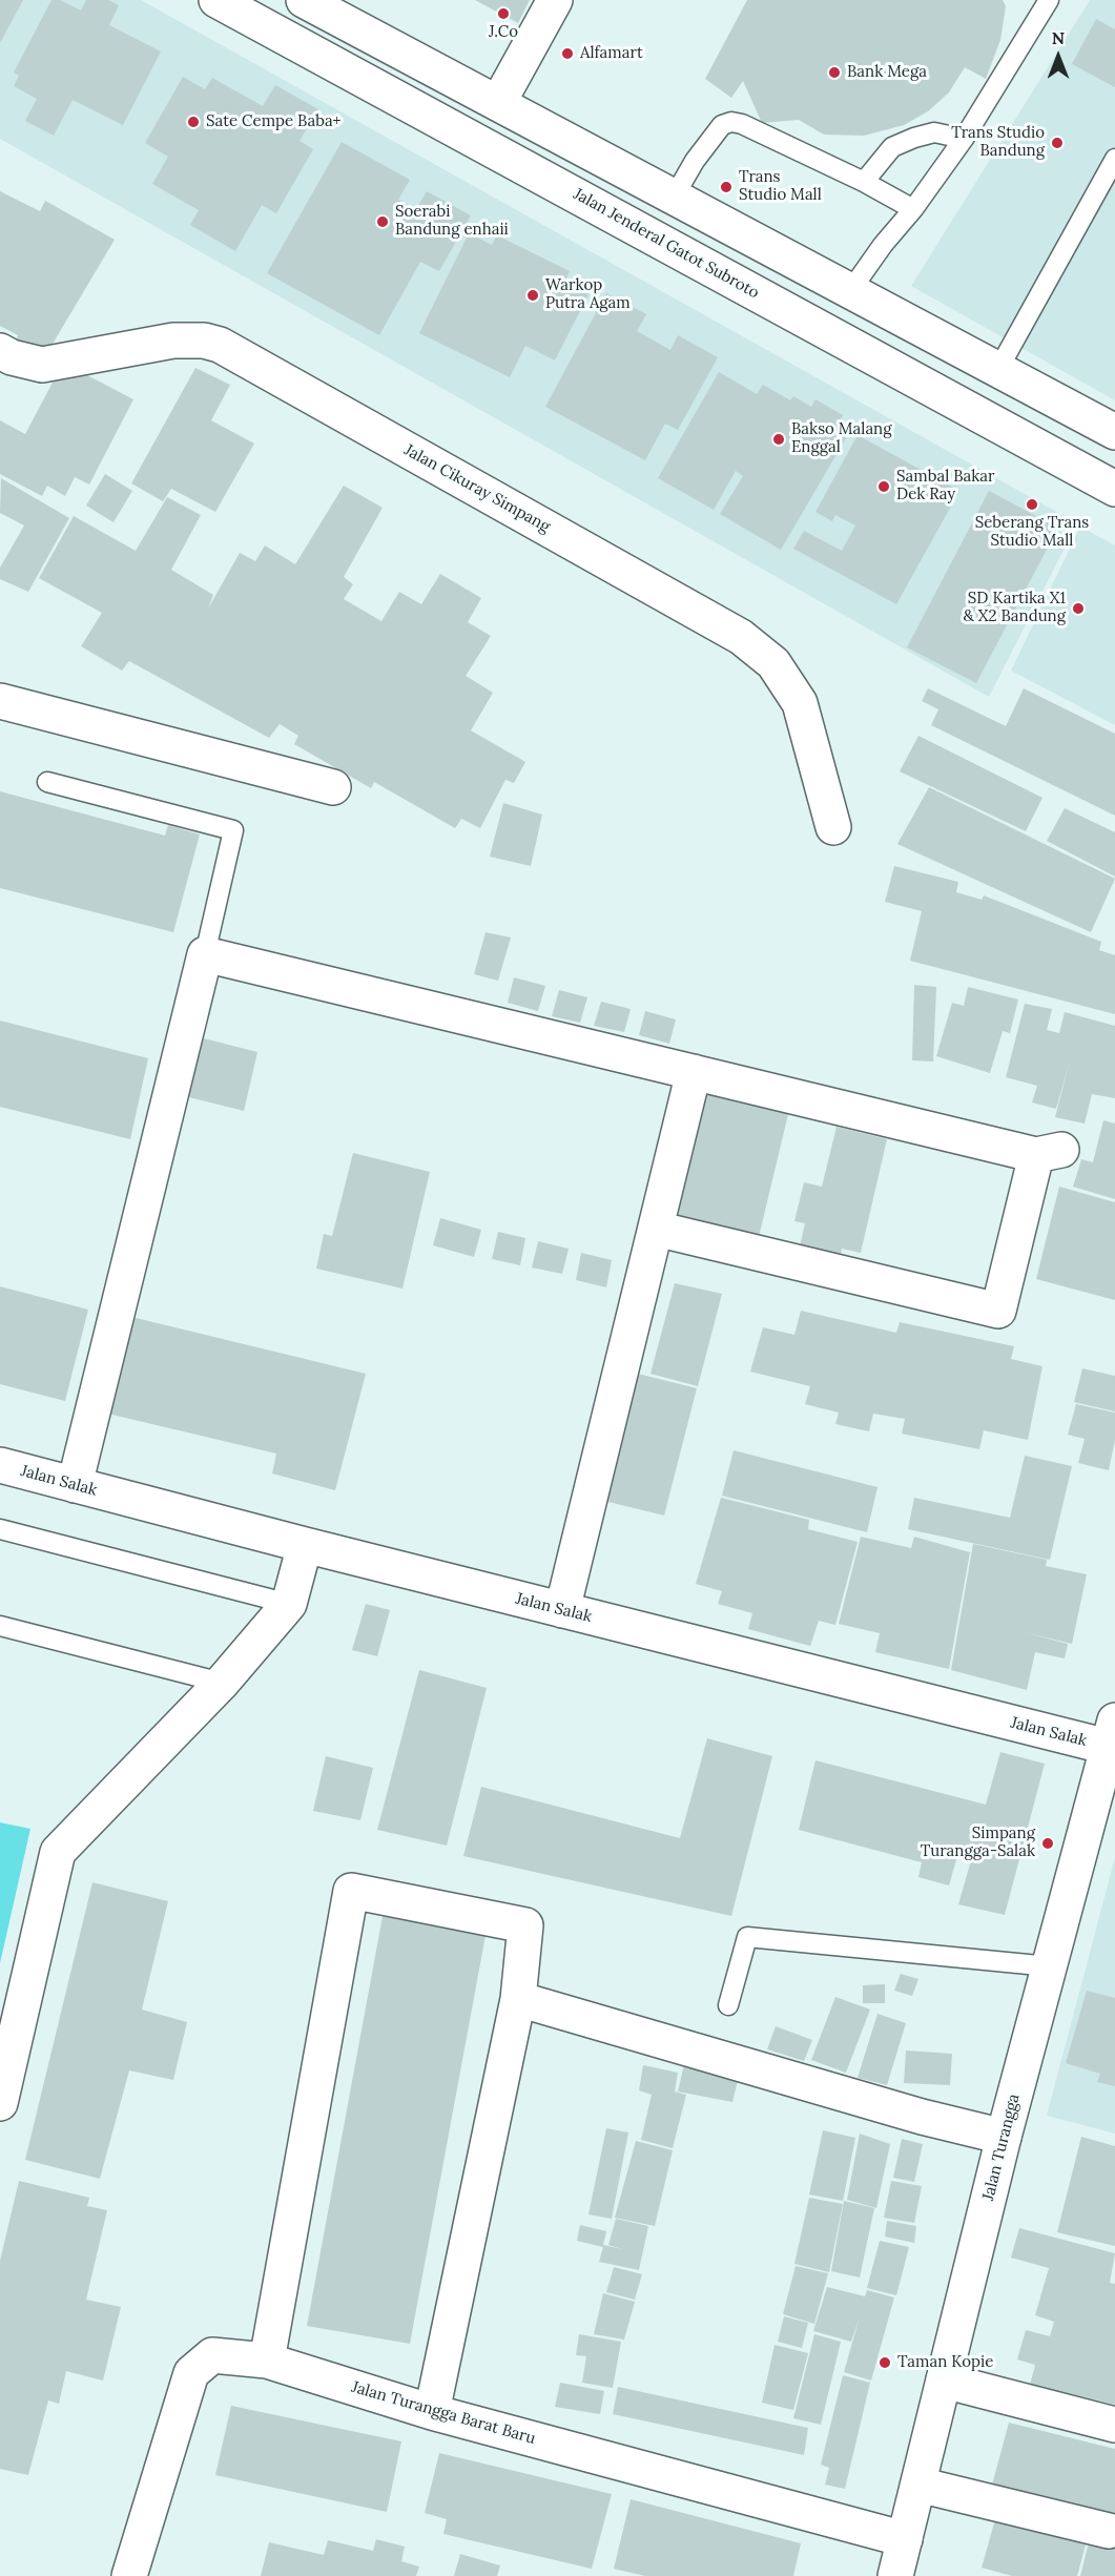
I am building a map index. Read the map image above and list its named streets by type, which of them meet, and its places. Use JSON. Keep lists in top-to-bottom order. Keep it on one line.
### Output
{"streets":{"street":["Jalan Jenderal Gatot Subroto","Jalan Cikuray Simpang","Jalan Salak","Jalan Turangga","Jalan Turangga Barat Baru"]},"crossings":[["Jalan Salak","Jalan Turangga"],["Jalan Turangga","Jalan Turangga Barat Baru"]],"places":["J.Co","Alfamart","Bank Mega","Sate Cempe Baba+","Trans Studio Bandung","Trans Studio Mall","Soerabi Bandung enhaii","Warkop Putra Agam","Bakso Malang Enggal","Sambal Bakar Dek Ray","Seberang Trans Studio Mall","SD Kartika X1 & X2 Bandung","Simpang Turangga-Salak","Taman Kopie"],"north":"top"}
